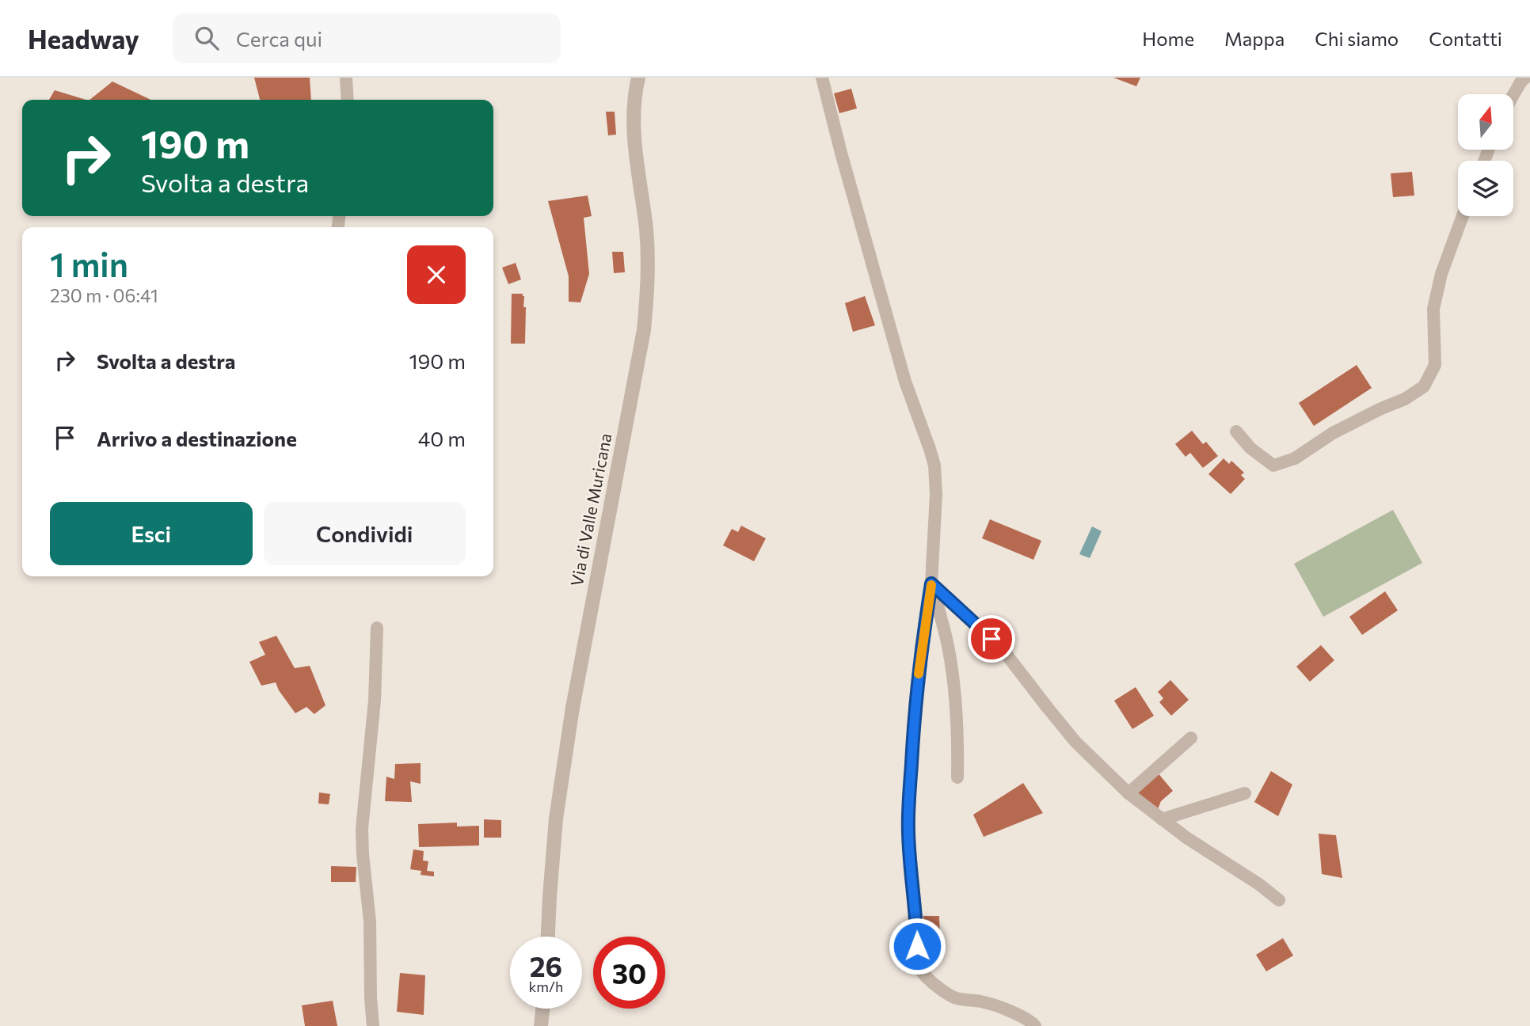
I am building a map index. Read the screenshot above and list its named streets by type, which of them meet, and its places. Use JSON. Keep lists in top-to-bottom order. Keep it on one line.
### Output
{"streets":{"street":["Via di Valle Muricana"]},"north":"top","page":{"header":"Headway","search":"Cerca qui","nav":["Home","Mappa","Chi siamo","Contatti"],"turn":["190 m","Svolta a destra"],"heading":["1 min","230 m · 06:41"],"list":[{"name":"Svolta a destra","value":"190 m"},{"name":"Arrivo a destinazione","value":"40 m"}],"buttons":["Esci","Condividi"],"speed":"26 km/h","limit":"30"}}
